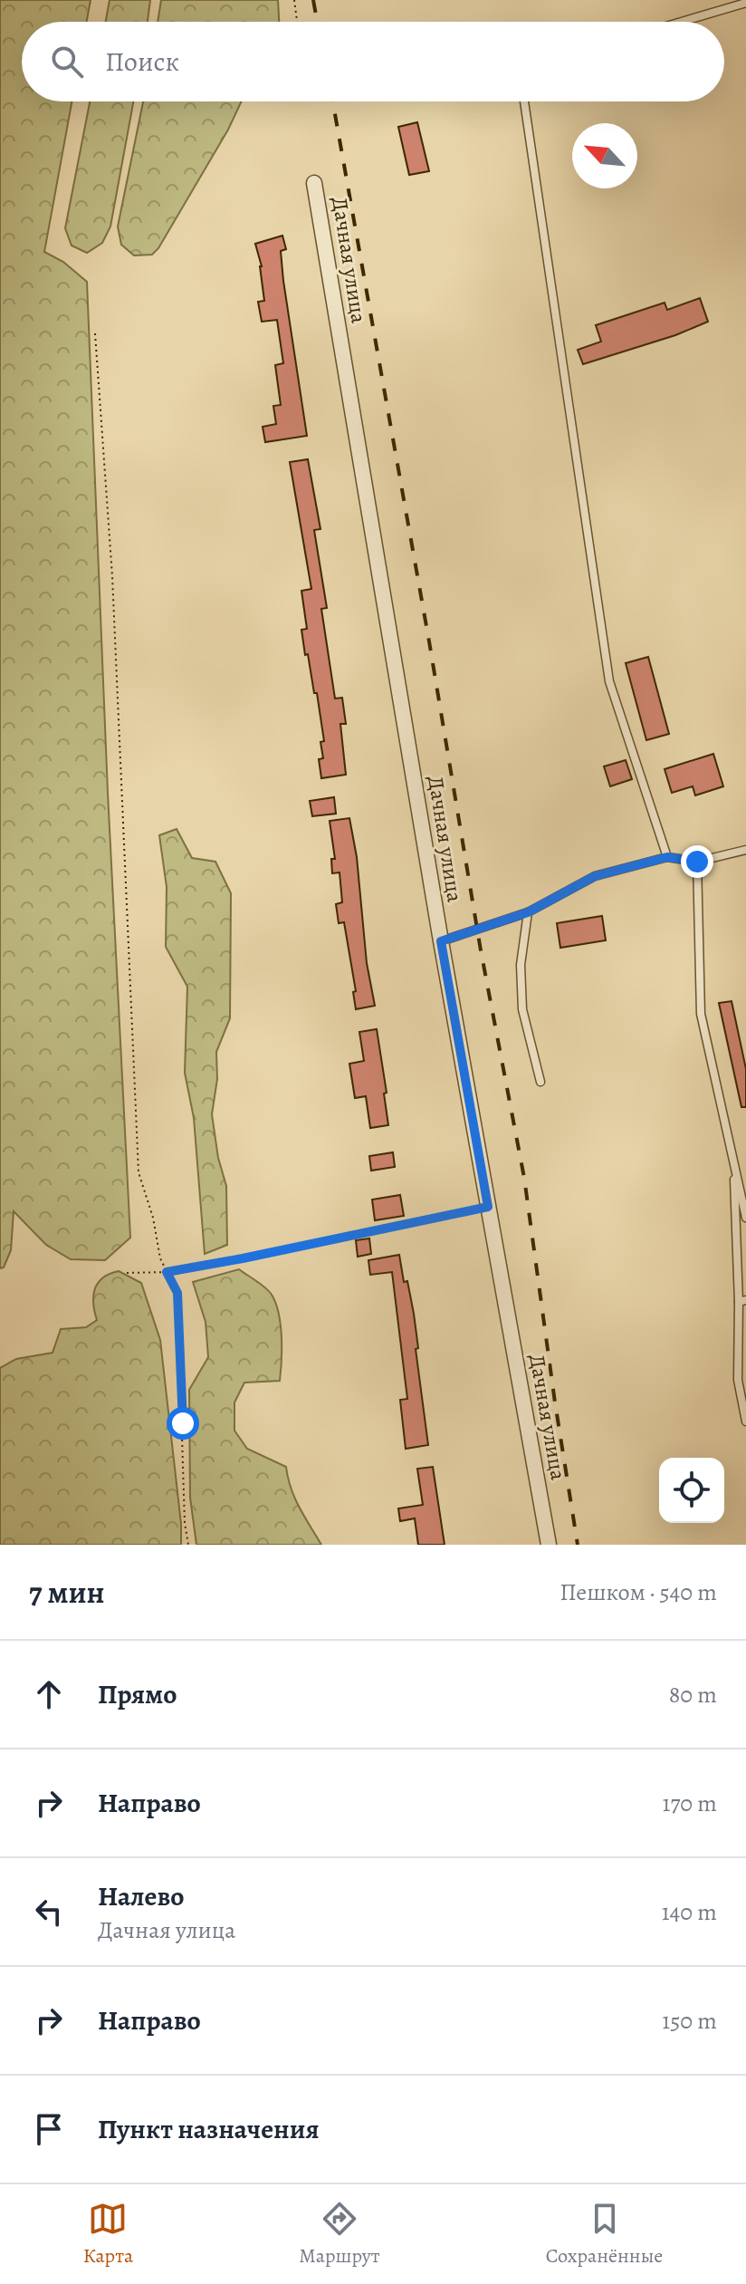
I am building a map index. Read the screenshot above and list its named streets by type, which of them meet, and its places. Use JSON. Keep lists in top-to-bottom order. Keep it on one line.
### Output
{"streets":{"street":["Дачная улица"]},"north":"top left","page":{"search":"Поиск","heading":["7 мин","Пешком · 540 m"],"list":[["Прямо","80 m"],["Направо","170 m"],["Налево","Дачная улица","140 m"],["Направо","150 m"],"Пункт назначения"],"nav":["Карта","Маршрут","Сохранённые"]}}
